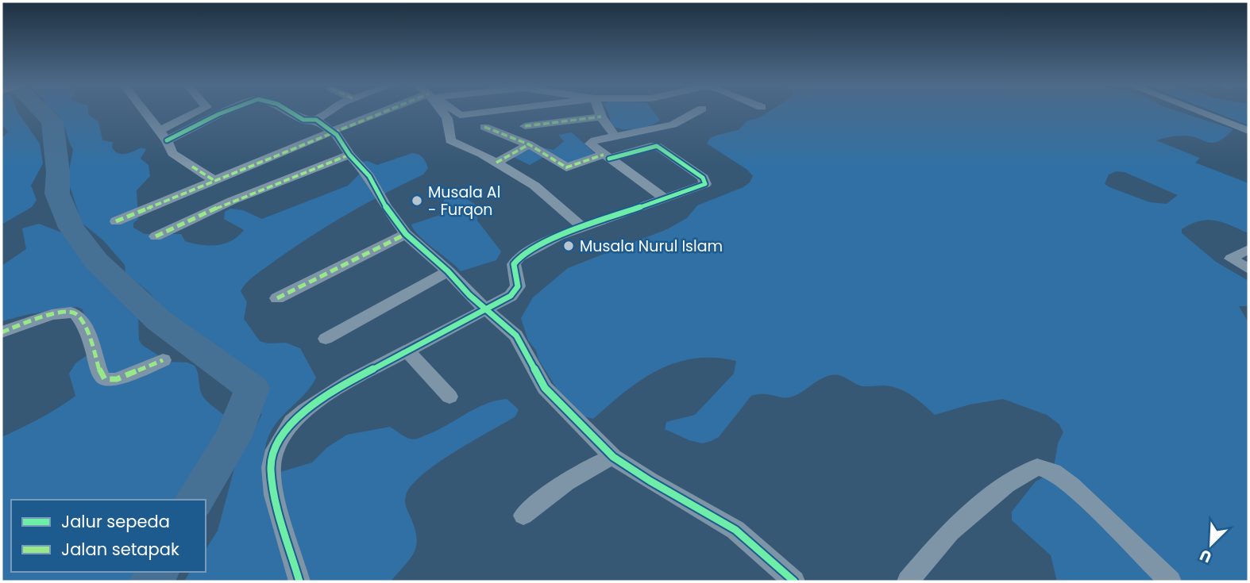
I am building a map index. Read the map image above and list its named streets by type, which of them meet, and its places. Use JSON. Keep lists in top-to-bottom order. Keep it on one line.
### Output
{"places":["Musala Al - Furqon","Musala Nurul Islam"],"legend":["Jalur sepeda","Jalan setapak"],"north":"bottom left"}
